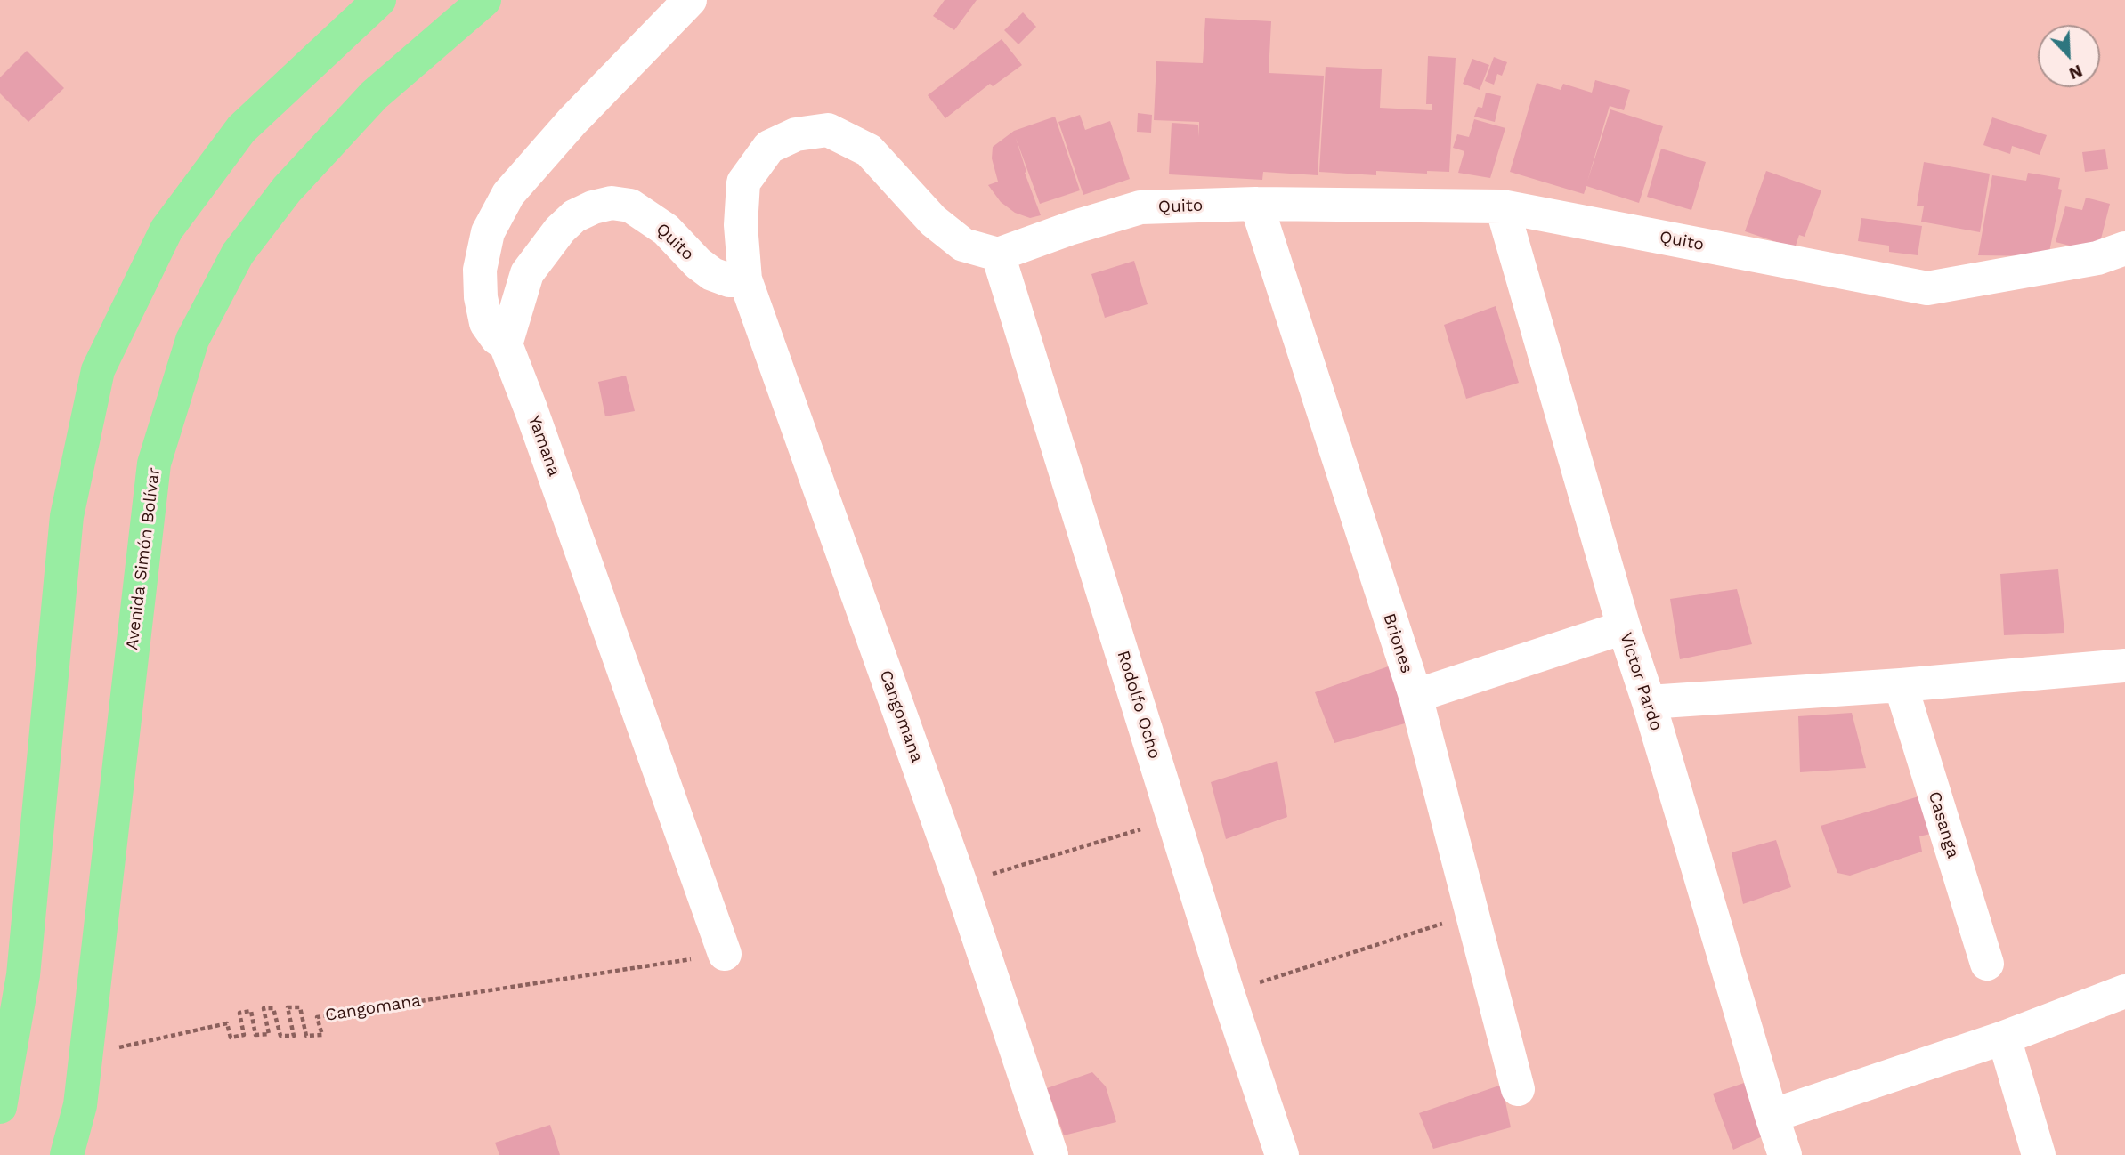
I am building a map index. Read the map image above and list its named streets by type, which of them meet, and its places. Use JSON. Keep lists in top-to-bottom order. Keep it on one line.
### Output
{"streets":{"highway":["Avenida Simón Bolívar"],"street":["Quito","Yamana","Briones","Victor Pardo","Rodolfo Ocho","Cangomana","Casanga"]},"crossings":[["Quito","Yamana"],["Quito","Briones"],["Quito","Victor Pardo"],["Quito","Rodolfo Ocho"],["Quito","Cangomana"],["Yamana","Cangomana"]],"north":"bottom right"}
